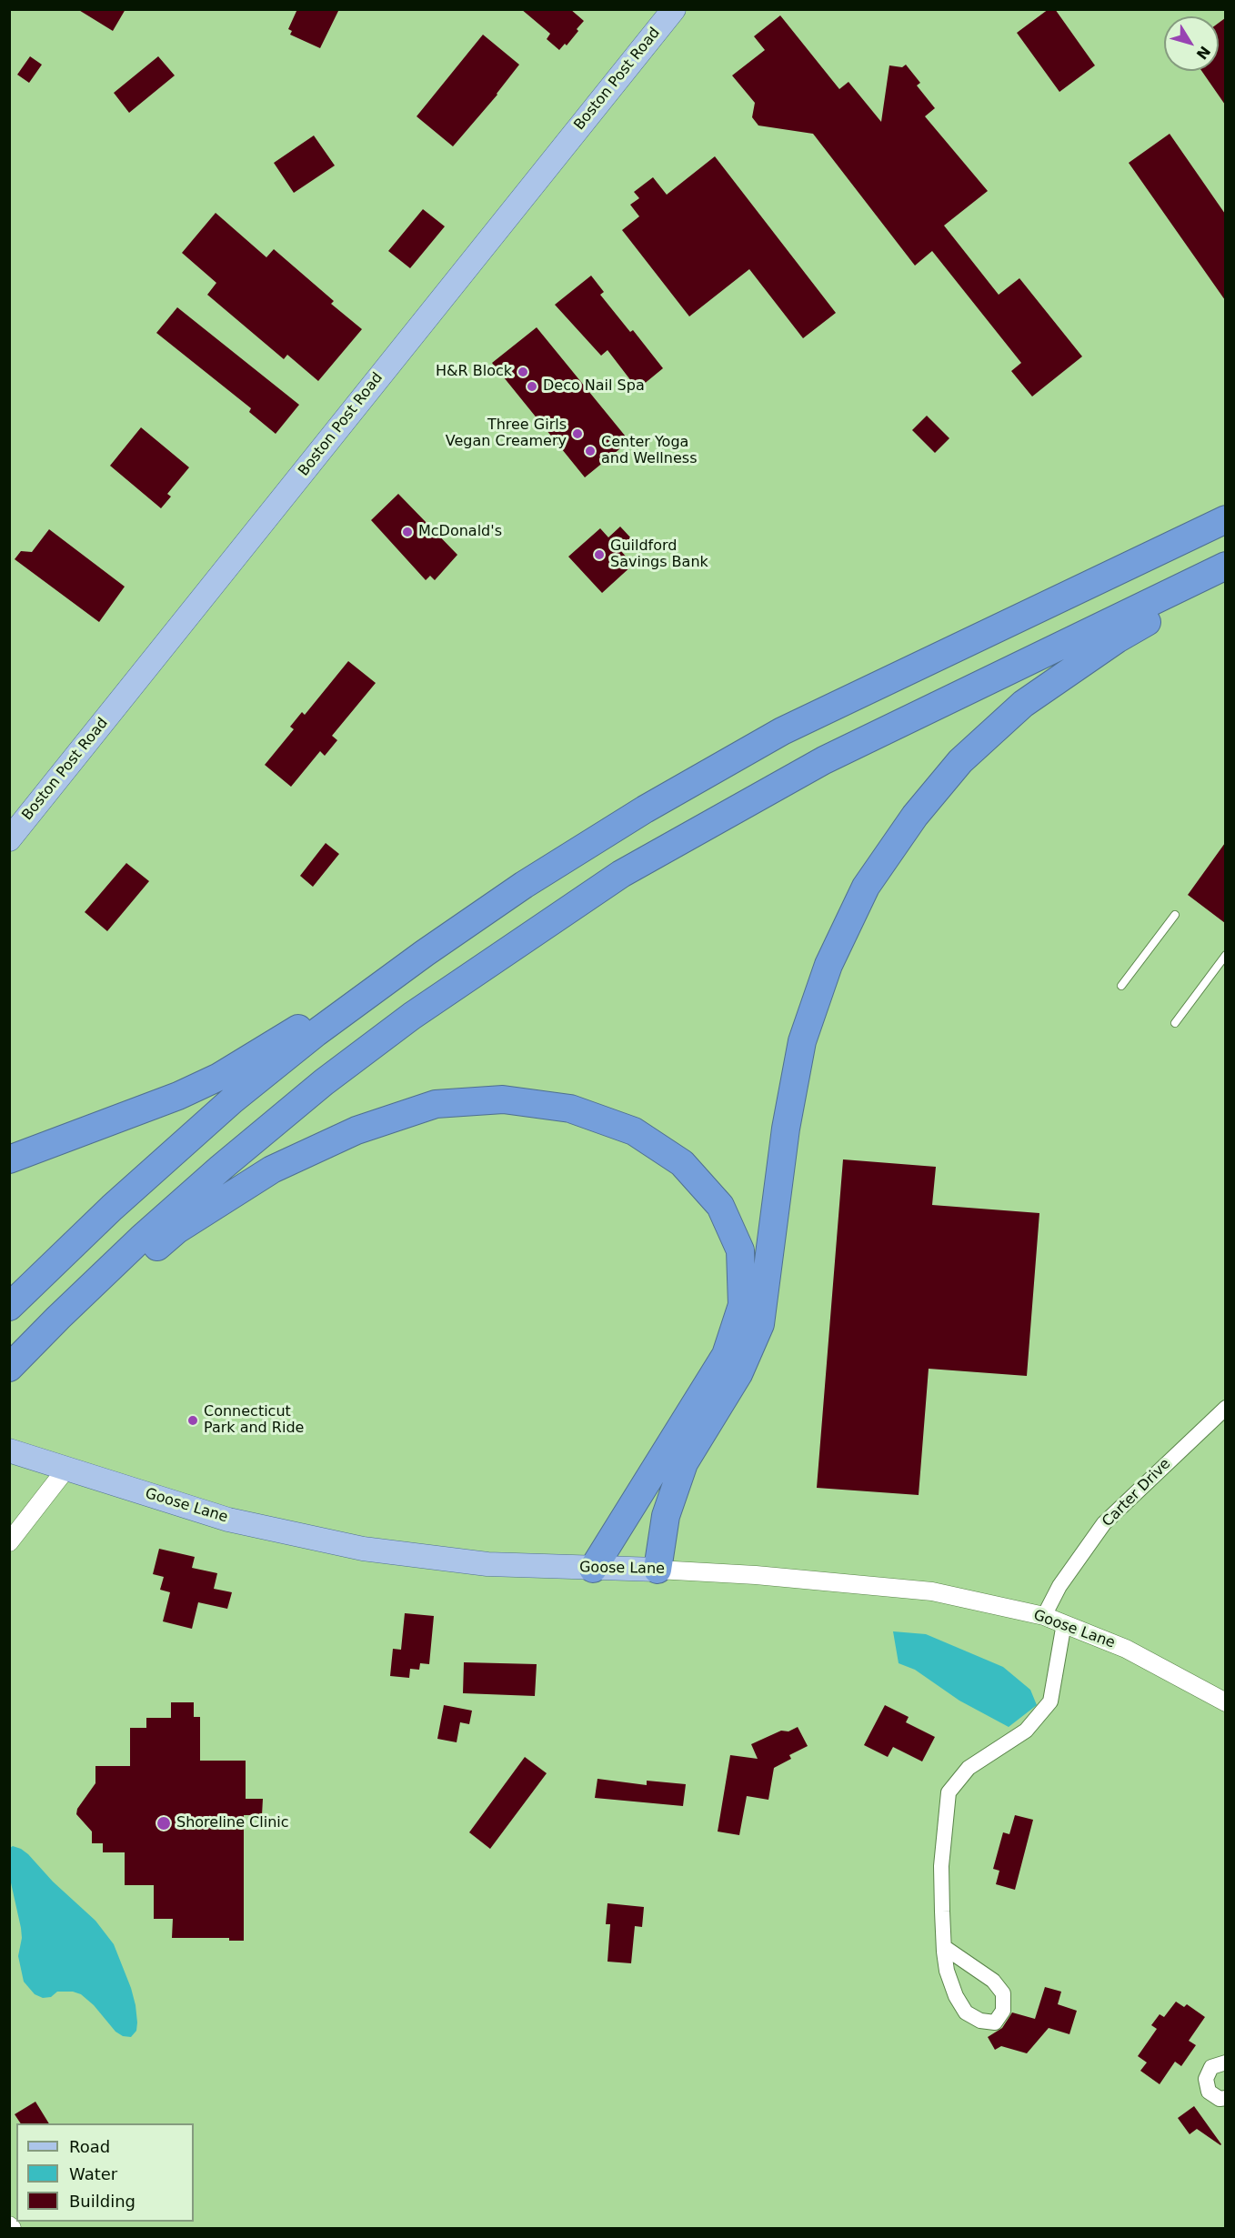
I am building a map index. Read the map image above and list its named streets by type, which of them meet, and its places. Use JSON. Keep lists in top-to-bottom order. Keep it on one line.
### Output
{"streets":{"main road":["Boston Post Road","Goose Lane"],"street":["Carter Drive"]},"crossings":[["Carter Drive","Goose Lane"]],"places":["H&R Block","Deco Nail Spa","Three Girls Vegan Creamery","Center Yoga and Wellness","McDonald's","Guildford Savings Bank","Connecticut Park and Ride","Shoreline Clinic"],"legend":["Road","Water","Building"],"north":"bottom right"}
